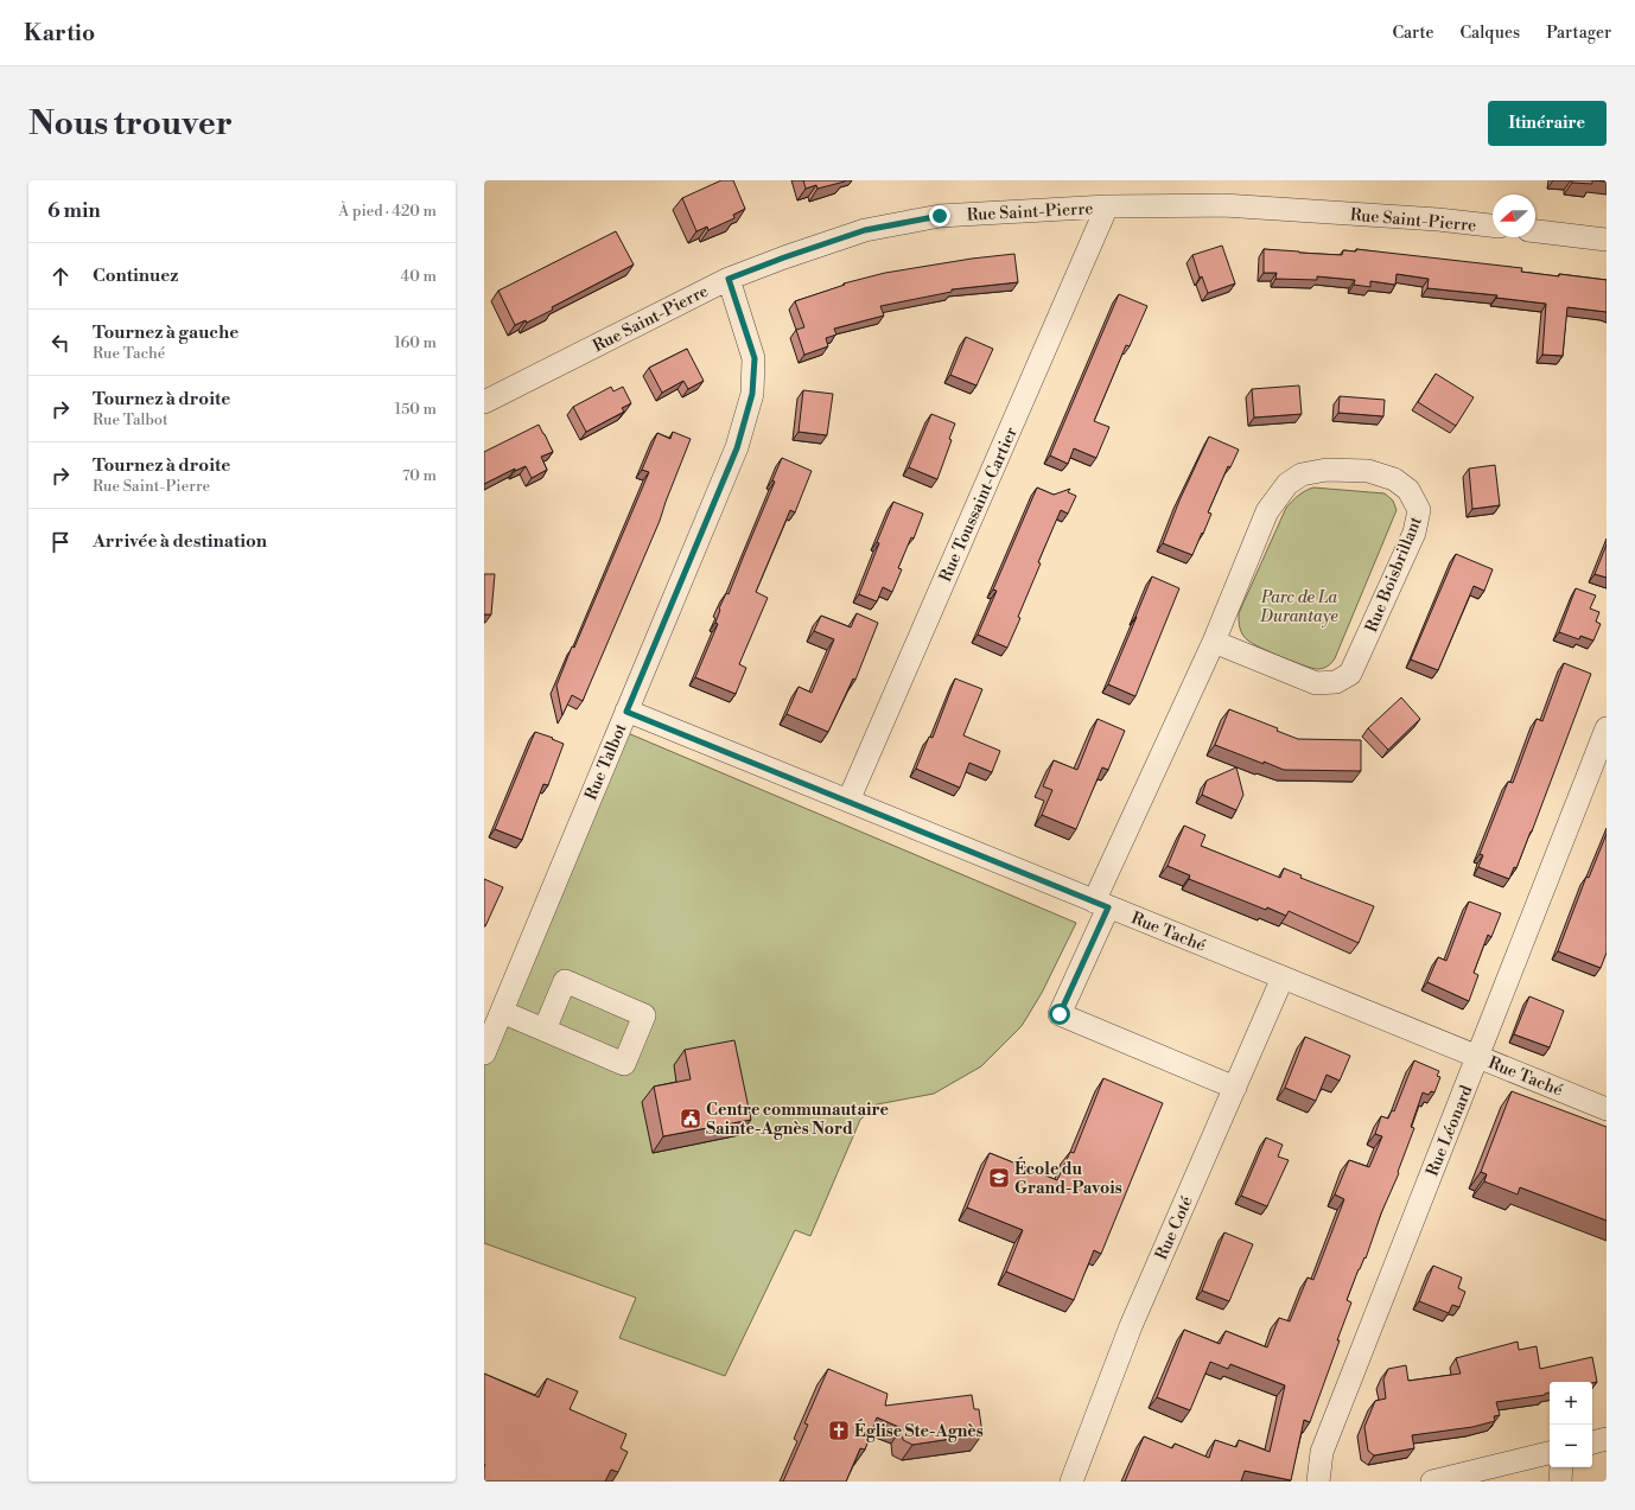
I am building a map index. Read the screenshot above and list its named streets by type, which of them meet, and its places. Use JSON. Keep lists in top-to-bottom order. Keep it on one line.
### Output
{"streets":{"street":["Rue Saint-Pierre","Rue Toussaint-Cartier","Rue Boisbrillant","Rue Talbot","Rue Taché","Rue Léonard","Rue Coté"]},"crossings":[["Rue Saint-Pierre","Rue Toussaint-Cartier"],["Rue Saint-Pierre","Rue Talbot"],["Rue Toussaint-Cartier","Rue Taché"],["Rue Boisbrillant","Rue Taché"],["Rue Boisbrillant","Rue Coté"],["Rue Talbot","Rue Taché"],["Rue Taché","Rue Léonard"],["Rue Taché","Rue Coté"]],"parks":["Parc de La Durantaye"],"places":{"public building":["Centre communautaire Sainte-Agnès Nord"],"school or university":["École du Grand-Pavois"],"church":["Église Ste-Agnès"]},"north":"left","page":{"header":"Kartio","nav":["Carte","Calques","Partager"],"buttons":"Itinéraire","title":"Nous trouver","heading":["6 min","À pied · 420 m"],"list":[["Continuez","40 m"],["Tournez à gauche","Rue Taché","160 m"],["Tournez à droite","Rue Talbot","150 m"],["Tournez à droite","Rue Saint-Pierre","70 m"],"Arrivée à destination"],"map_buttons":["+","−"]}}
